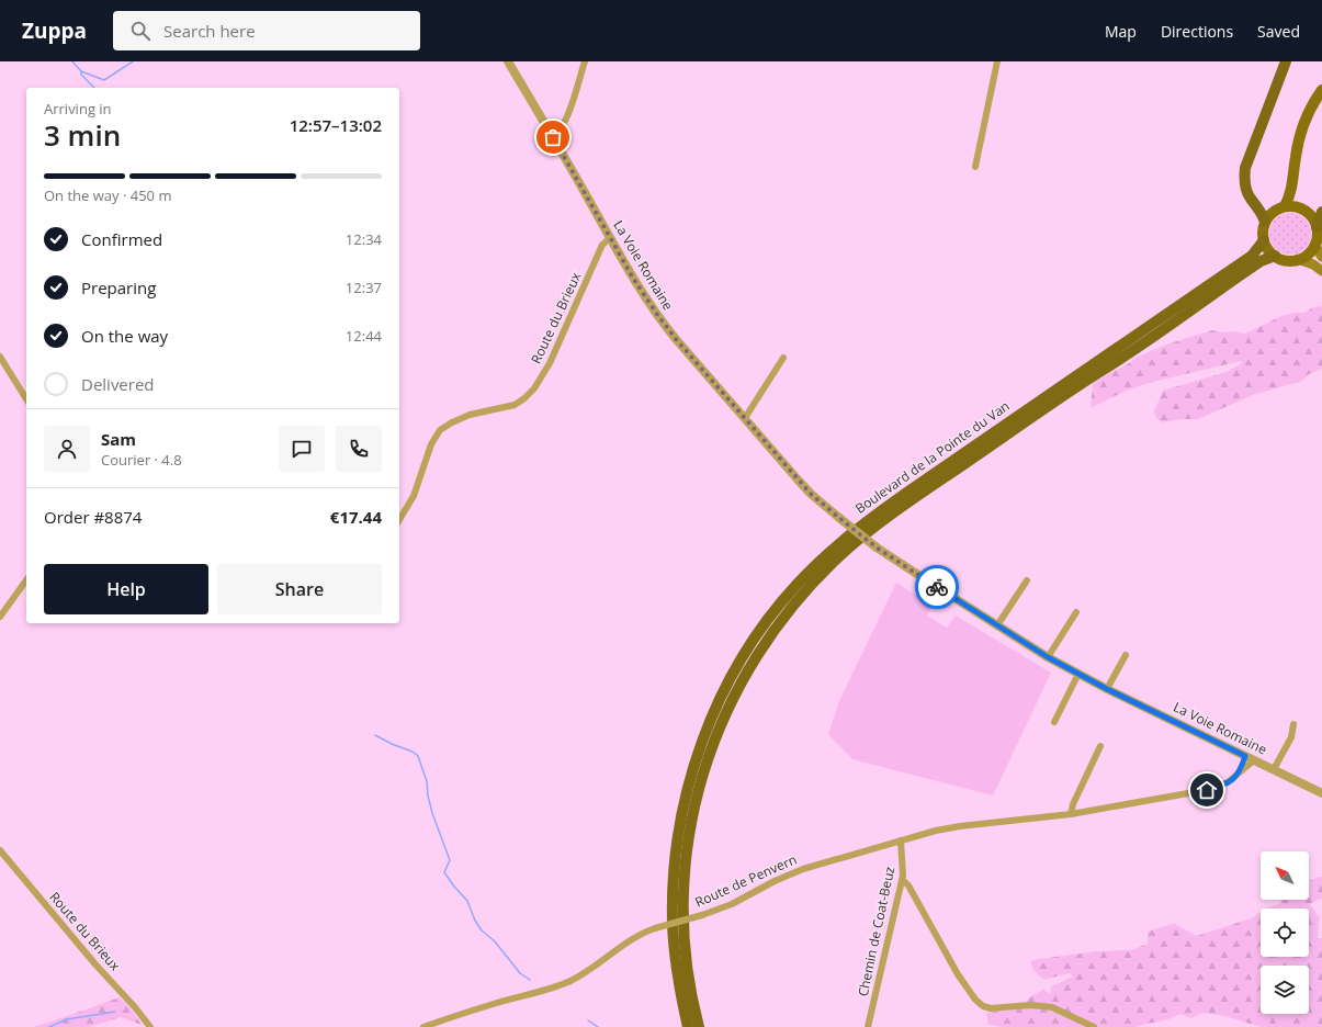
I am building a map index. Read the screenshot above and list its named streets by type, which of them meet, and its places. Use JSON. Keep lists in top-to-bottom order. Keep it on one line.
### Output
{"streets":{"highway":["Boulevard de la Pointe du Van"],"street":["La Voie Romaine","Route du Brieux","Route de Penvern","Chemin de Coat-Beuz"]},"crossings":[["La Voie Romaine","Route du Brieux"],["La Voie Romaine","Route de Penvern"],["Route de Penvern","Chemin de Coat-Beuz"]],"north":"top left","page":{"header":"Zuppa","search":"Search here","nav":["Map","Directions","Saved"],"heading":["3 min","Arriving in","12:57–13:02"],"panel":["Sam","Courier · 4.8","Order #8874","€17.44"],"bar":"On the way · 450 m","list":[["Confirmed","12:34"],["Preparing","12:37"],["On the way","12:44"],"Delivered"],"buttons":["Help","Share"]}}
